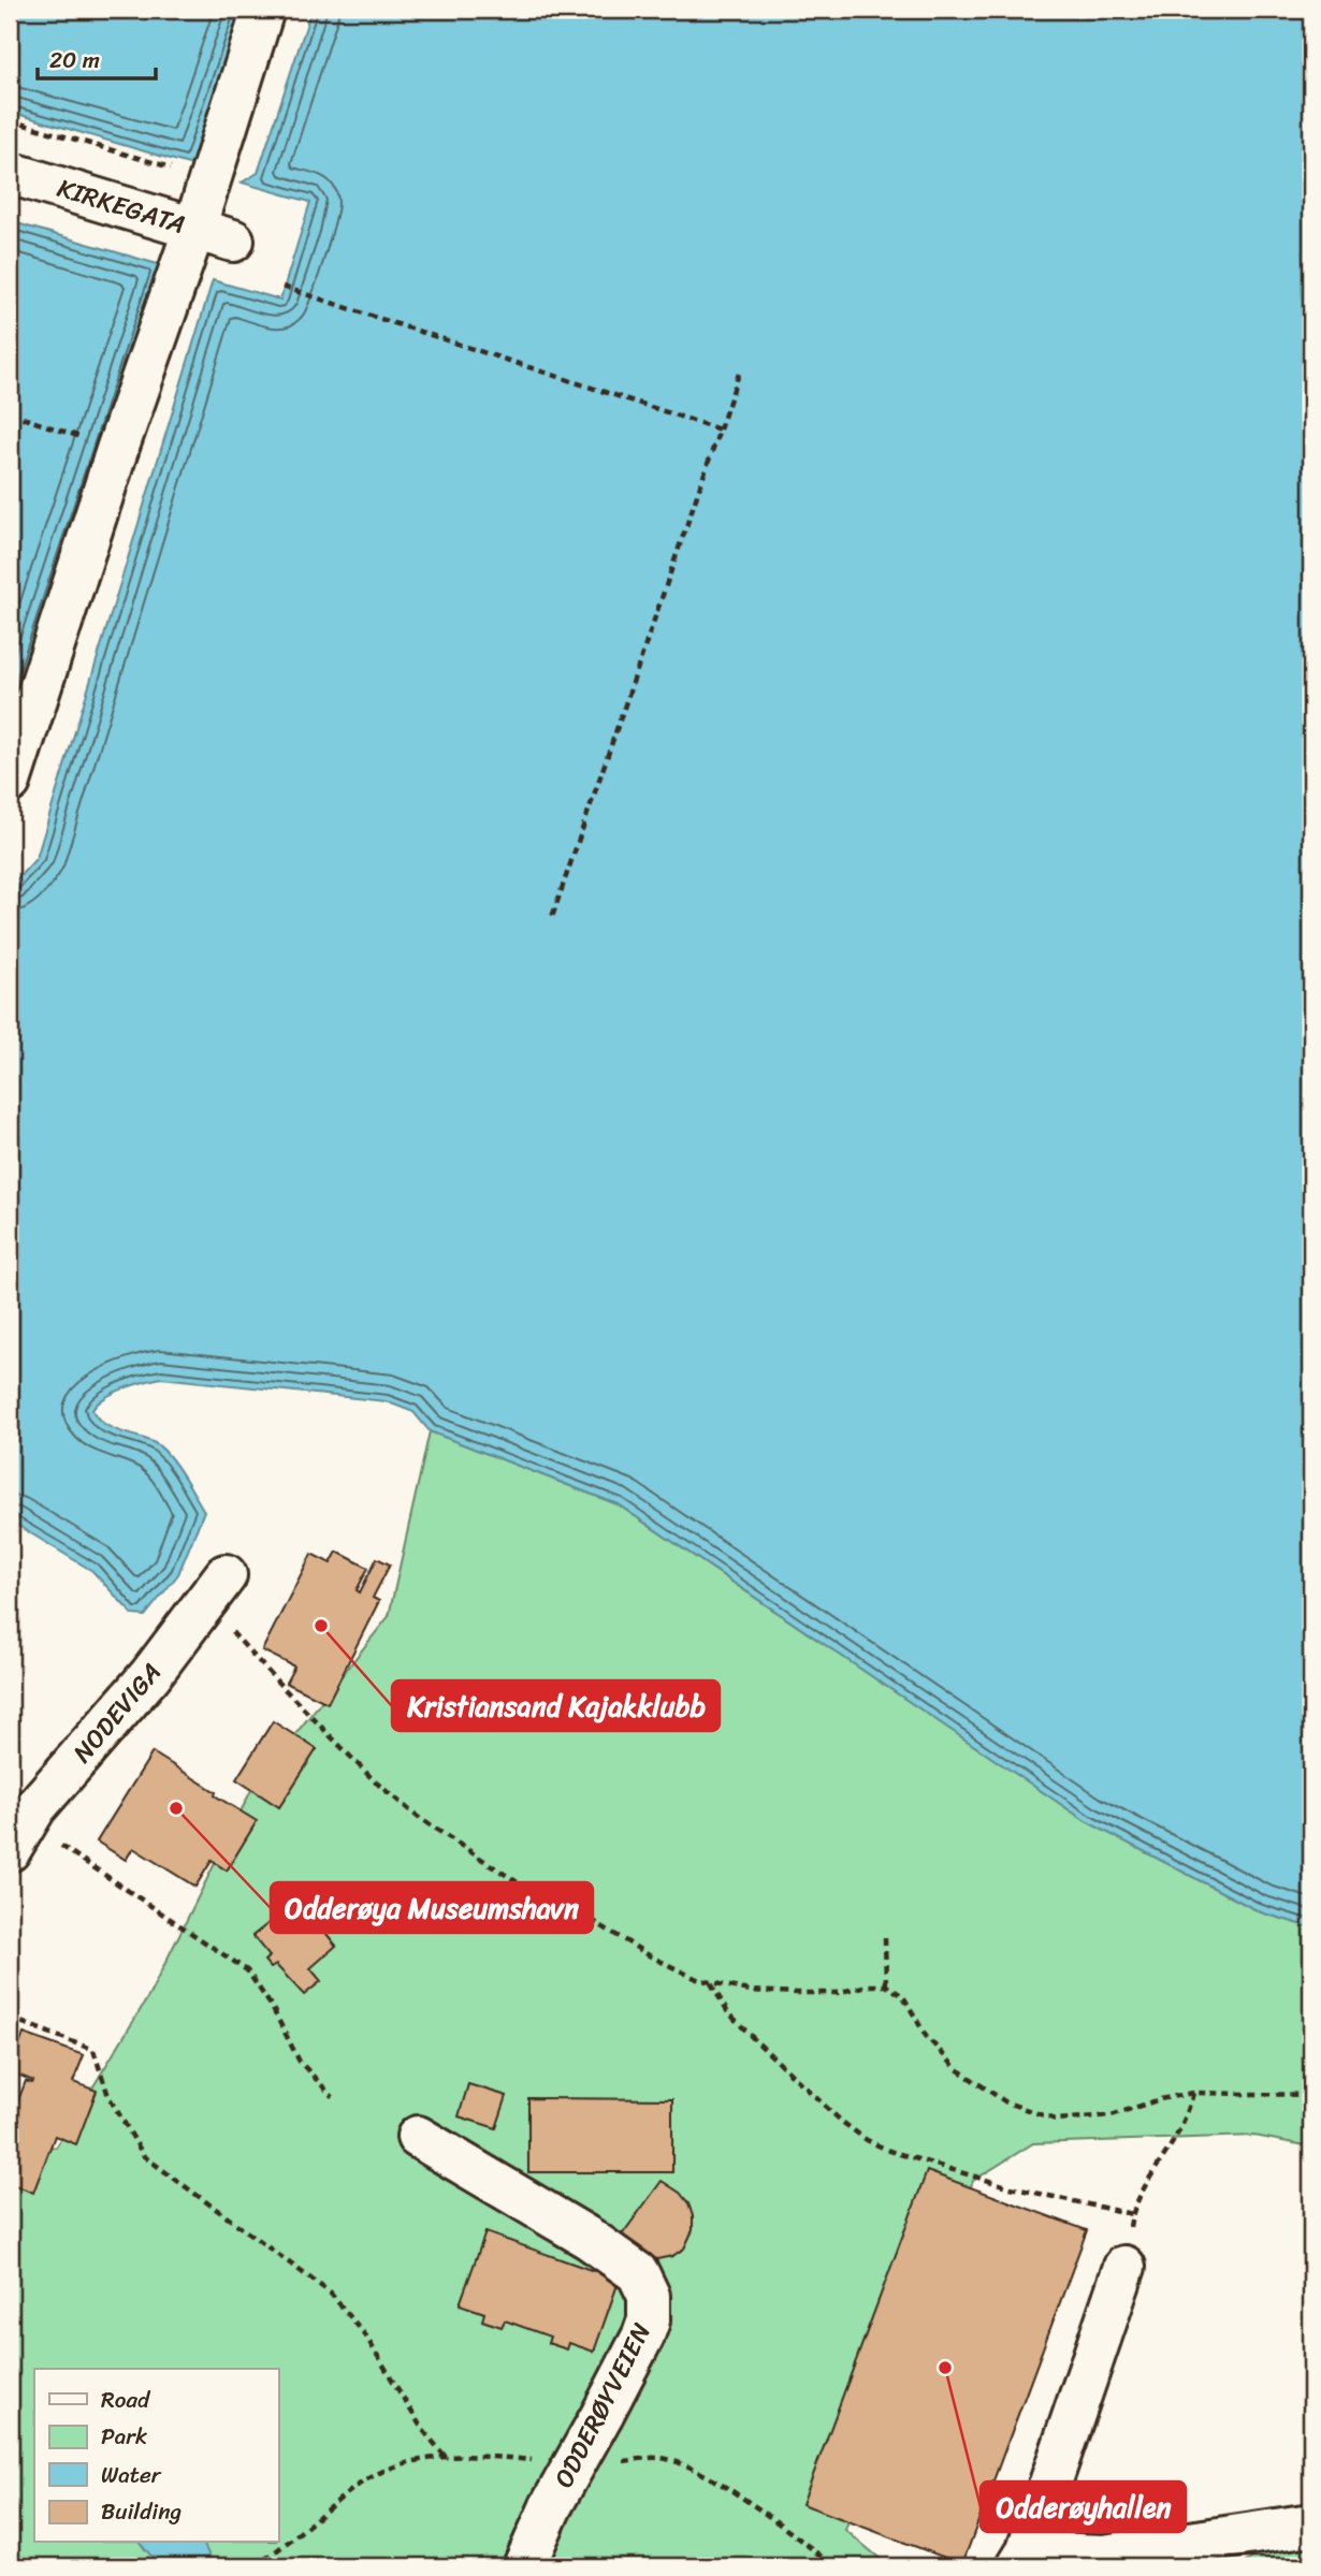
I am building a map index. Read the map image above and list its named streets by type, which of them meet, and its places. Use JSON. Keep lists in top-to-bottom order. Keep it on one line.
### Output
{"streets":{"street":["KIRKEGATA","NODEVIGA","ODDERØYVEIEN"]},"places":["Kristiansand Kajakklubb","Odderøya Museumshavn","Odderøyhallen"],"legend":["Road","Park","Water","Building"],"scale_bar":"20 m"}
